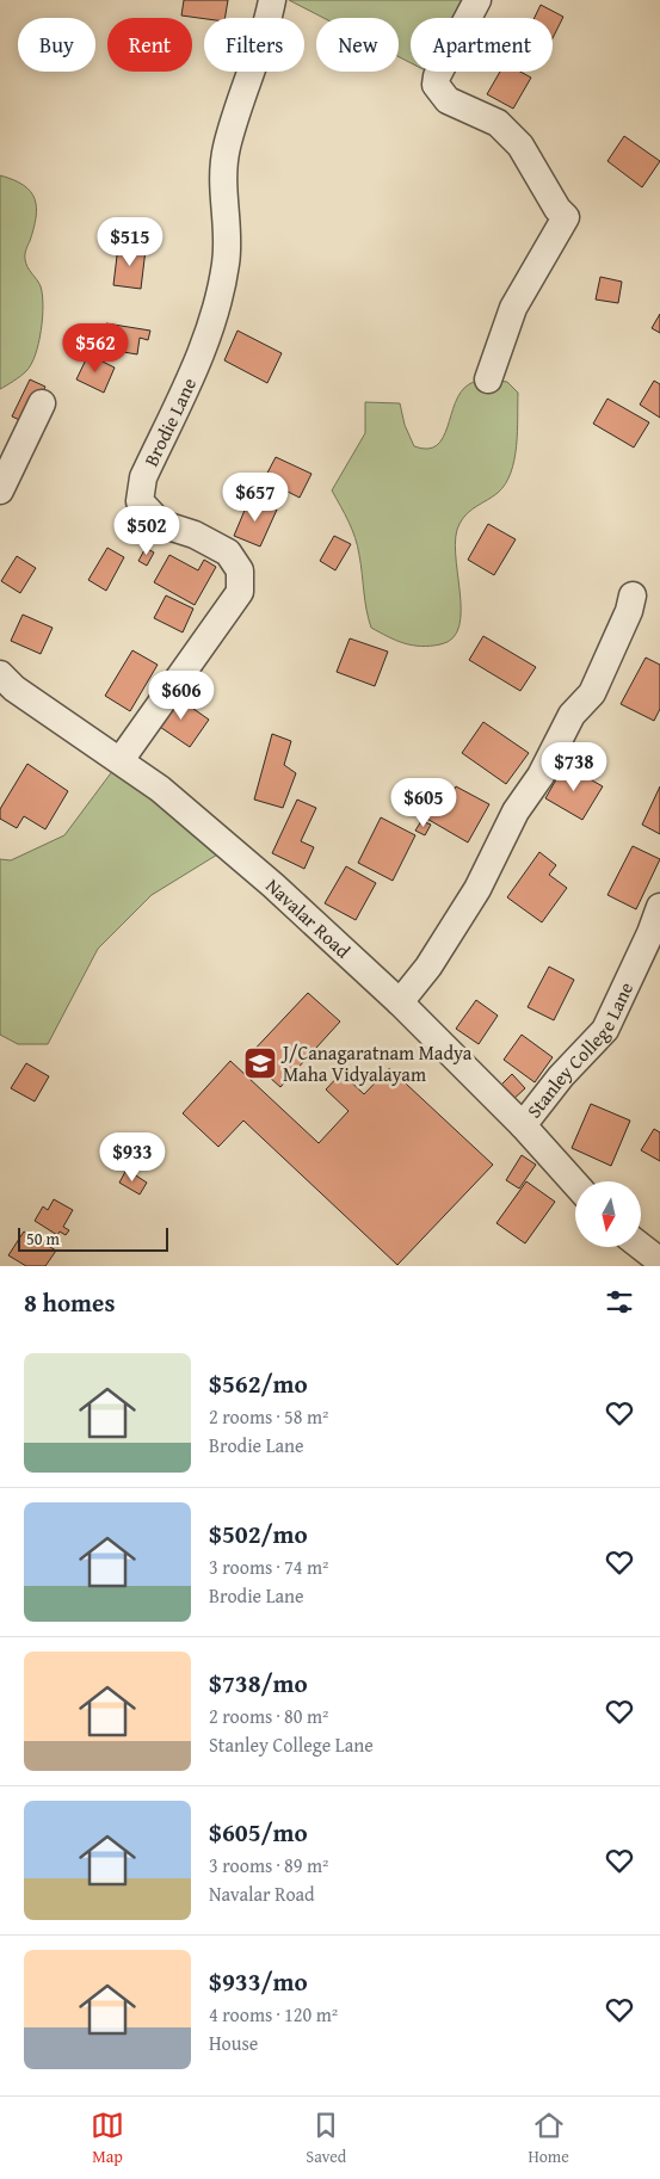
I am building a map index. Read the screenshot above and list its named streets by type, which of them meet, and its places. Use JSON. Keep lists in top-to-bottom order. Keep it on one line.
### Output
{"streets":{"street":["Brodie Lane","Navalar Road","Stanley College Lane"]},"crossings":[["Brodie Lane","Navalar Road"],["Navalar Road","Stanley College Lane"]],"places":{"school or university":["J/Canagaratnam Madya Maha Vidyalayam"]},"scale_bar":"50 m","north":"bottom","page":{"chip":["Buy","Rent","Filters","New","Apartment"],"price":["$515","$562","$657","$502","$606","$738","$605","$933"],"scale":"50 m","heading":"8 homes","list":[{"name":"$562/mo","note":"2 rooms · 58 m² · Brodie Lane"},{"name":"$502/mo","note":"3 rooms · 74 m² · Brodie Lane"},{"name":"$738/mo","note":"2 rooms · 80 m² · Stanley College Lane"},{"name":"$605/mo","note":"3 rooms · 89 m² · Navalar Road"},{"name":"$933/mo","note":"4 rooms · 120 m² · House"}],"tabs":["Map","Saved","Home"]}}
